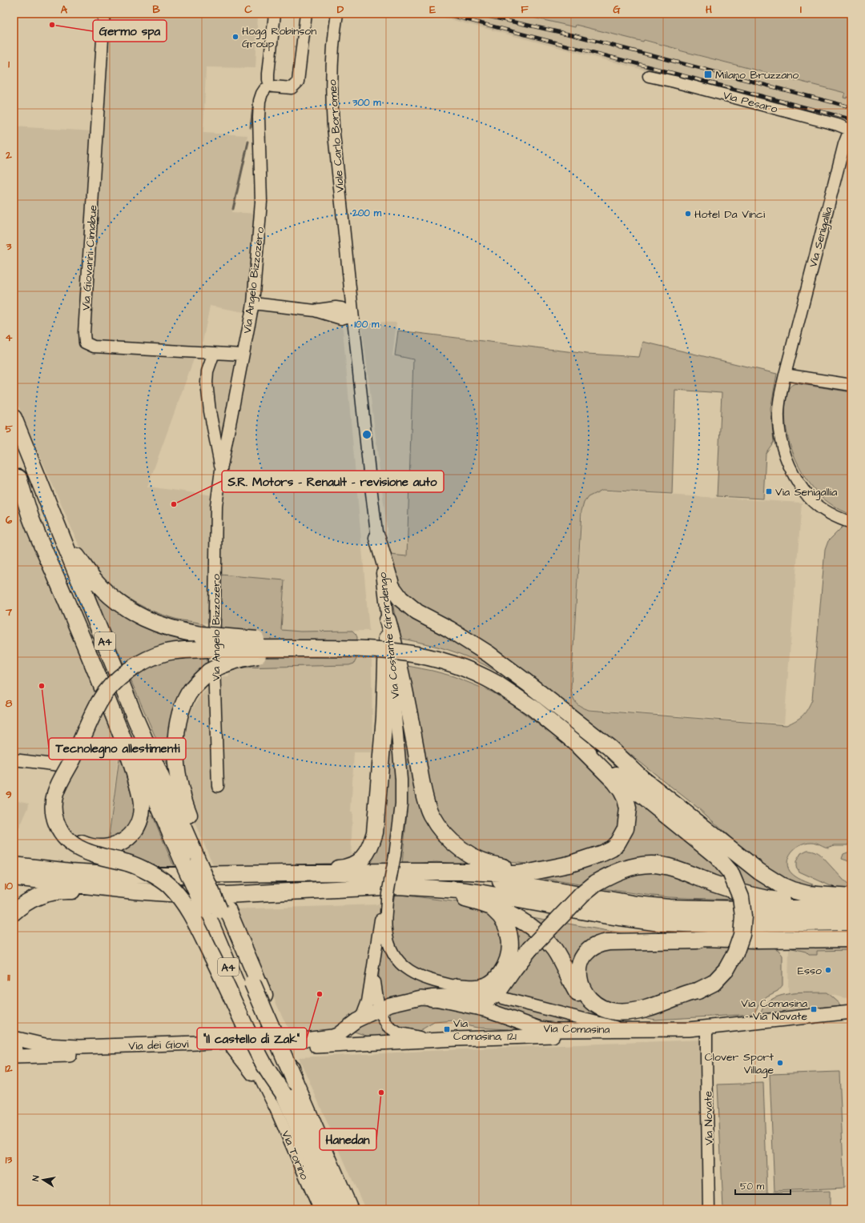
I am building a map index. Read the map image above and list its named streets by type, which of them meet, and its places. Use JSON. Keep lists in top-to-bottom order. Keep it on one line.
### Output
{"streets":{"highway":["A4"],"main road":["Via Comasina","Via dei Giovi"],"street":["Via Pesaro","Viale Carlo Borromeo","Via Senigallia","Via Giovanni Cimabue","Via Angelo Bizzozero","Via Costante Girardengo","Via Novate","Via Torino"]},"crossings":[["Via Pesaro","Via Senigallia"],["Viale Carlo Borromeo","Via Costante Girardengo"],["Via Giovanni Cimabue","Via Angelo Bizzozero"],["Via Costante Girardengo","Via Comasina"],["Via Costante Girardengo","Via dei Giovi"],["A4","Via Torino"],["Via Comasina","Via dei Giovi"],["Via Comasina","Via Novate"],["Via dei Giovi","Via Torino"]],"places":{"other":["Germo spa","Hogg Robinson Group","Hotel Da Vinci","S.R. Motors - Renault - revisione auto","Tecnolegno allestimenti","Esso","\"Il castello di Zak\"","Clover Sport Village","Hanedan"],"transit":["Milano Bruzzano","Via Senigallia","Via Comasina - Via Novate","Via Comasina, 121"]},"scale_bar":"50 m","north":"left","grid":{"columns":["A","B","C","D","E","F","G","H","I"],"rows":["1","2","3","4","5","6","7","8","9","10","11","12","13"]},"rings":["300 m","200 m","100 m"]}
